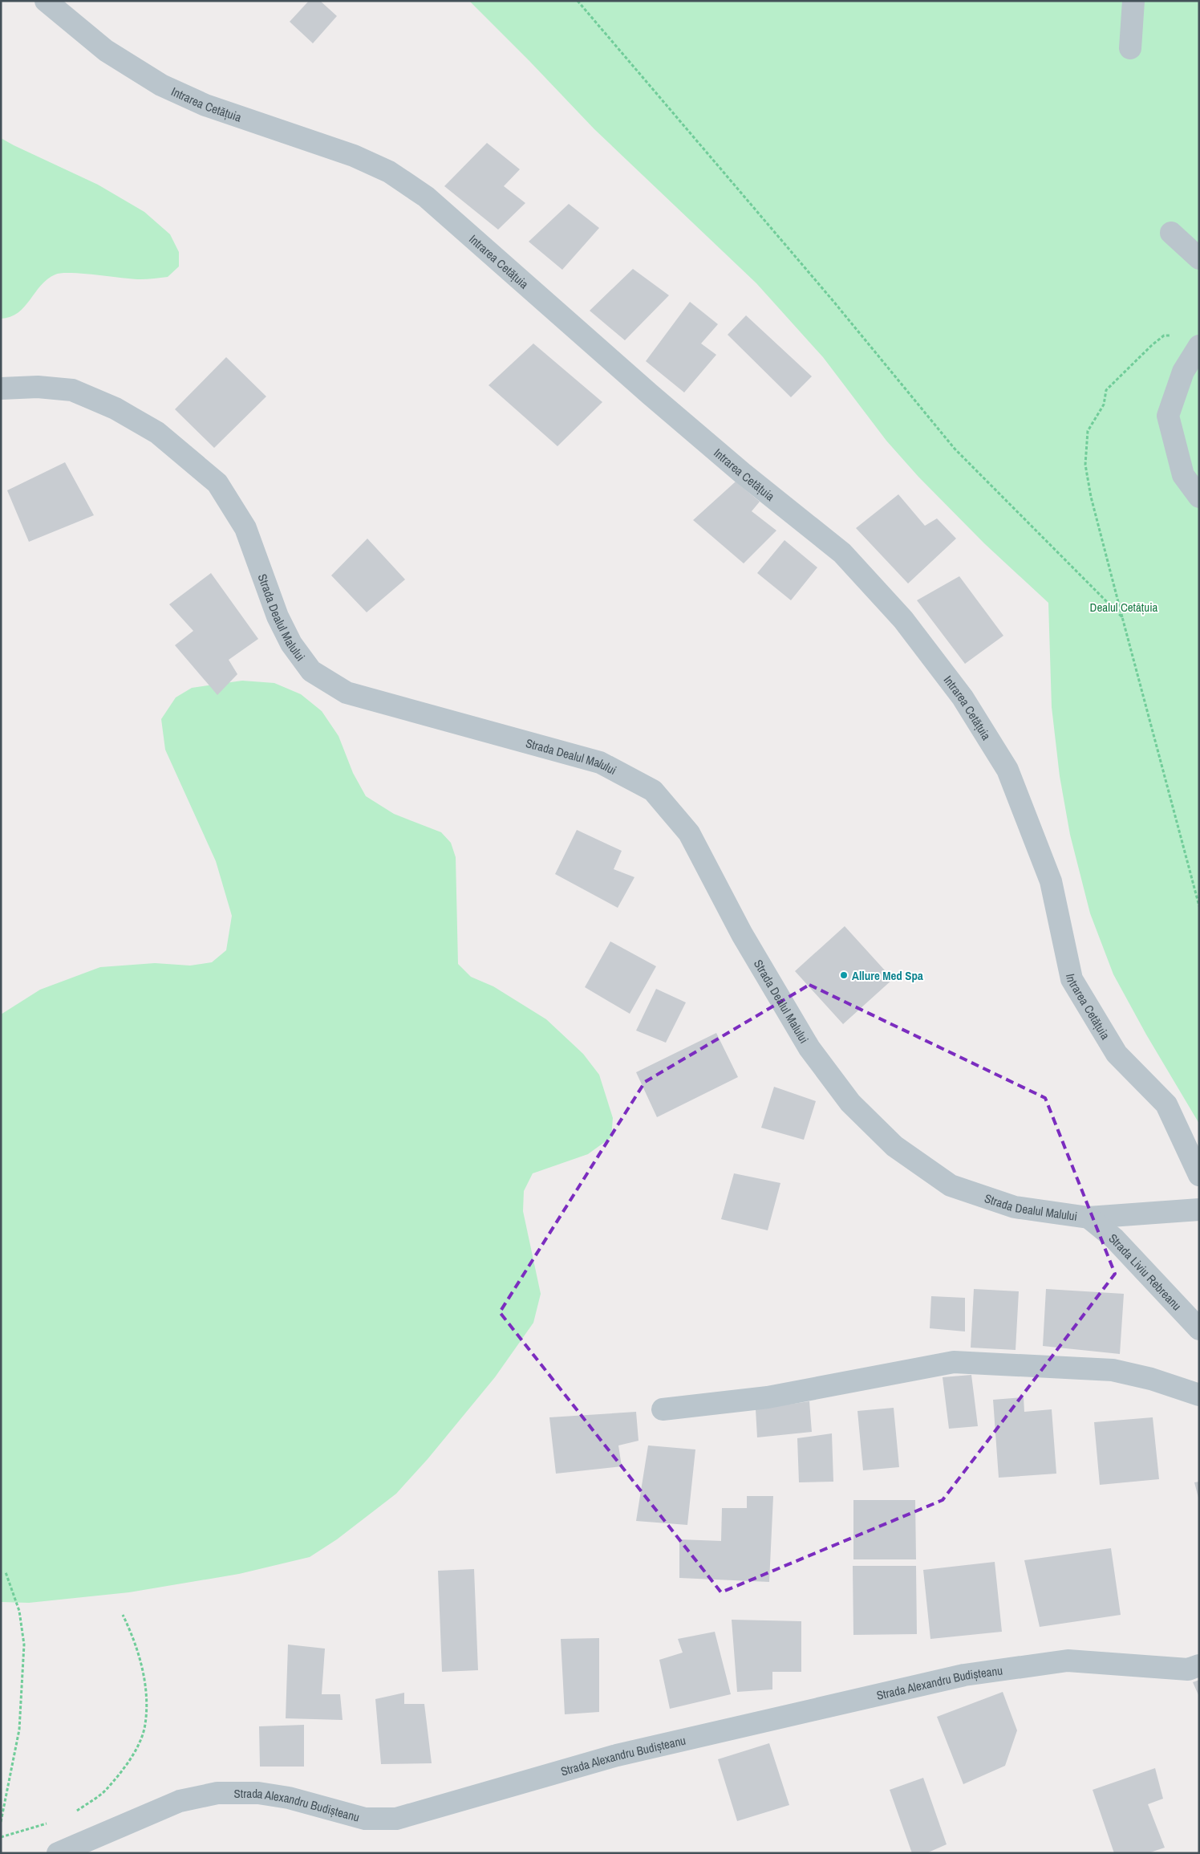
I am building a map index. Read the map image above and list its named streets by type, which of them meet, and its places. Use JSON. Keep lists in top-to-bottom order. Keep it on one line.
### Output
{"streets":{"street":["Intrarea Cetățuia","Strada Dealul Malului","Strada Liviu Rebreanu","Strada Alexandru Budișteanu"]},"crossings":[["Strada Dealul Malului","Strada Liviu Rebreanu"]],"parks":["Dealul Cetățuia"],"places":["Allure Med Spa"]}
